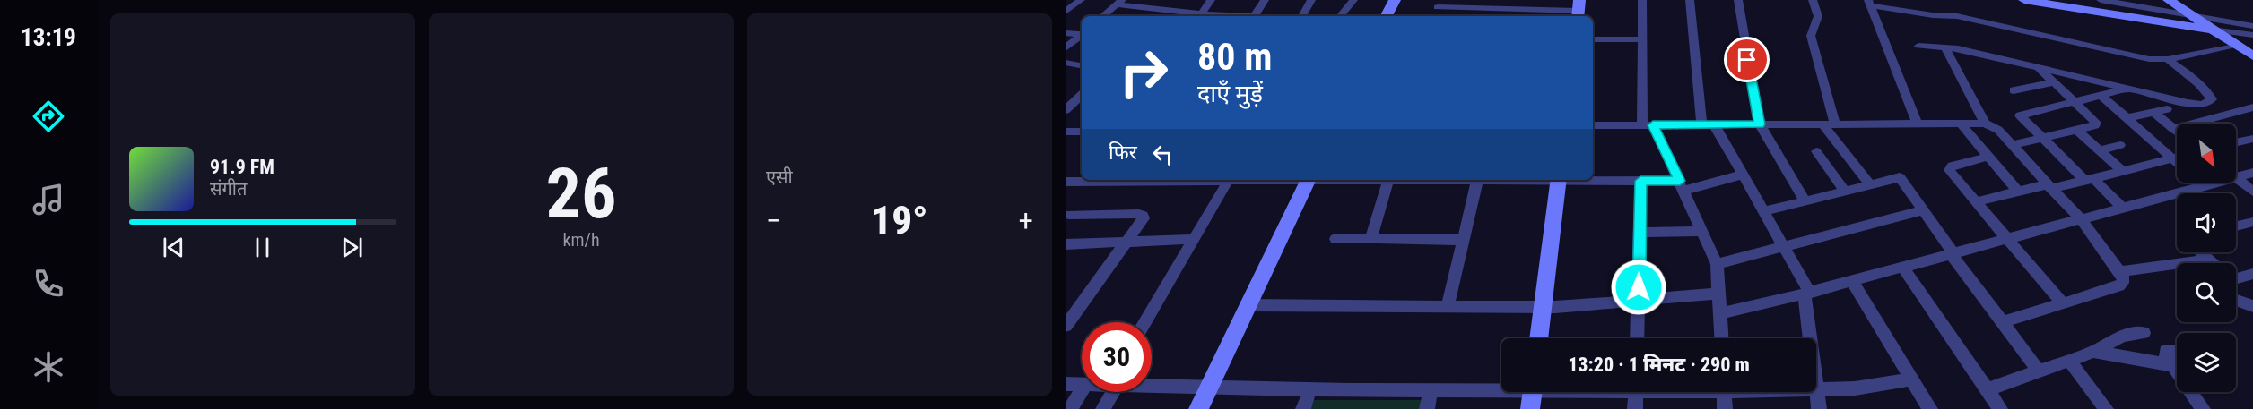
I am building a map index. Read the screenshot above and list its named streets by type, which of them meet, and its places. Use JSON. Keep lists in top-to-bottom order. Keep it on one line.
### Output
{"north":"bottom right","page":{"tabs":"13:19","tile":[["26","km/h"],"एसी"],"turn":["80 m","दाएँ मुड़ें"],"then":"फिर","song":["91.9 FM","संगीत"],"heat":["−","19°","+"],"limit":"30","trip":"13:20 · 1 मिनट · 290 m"}}
